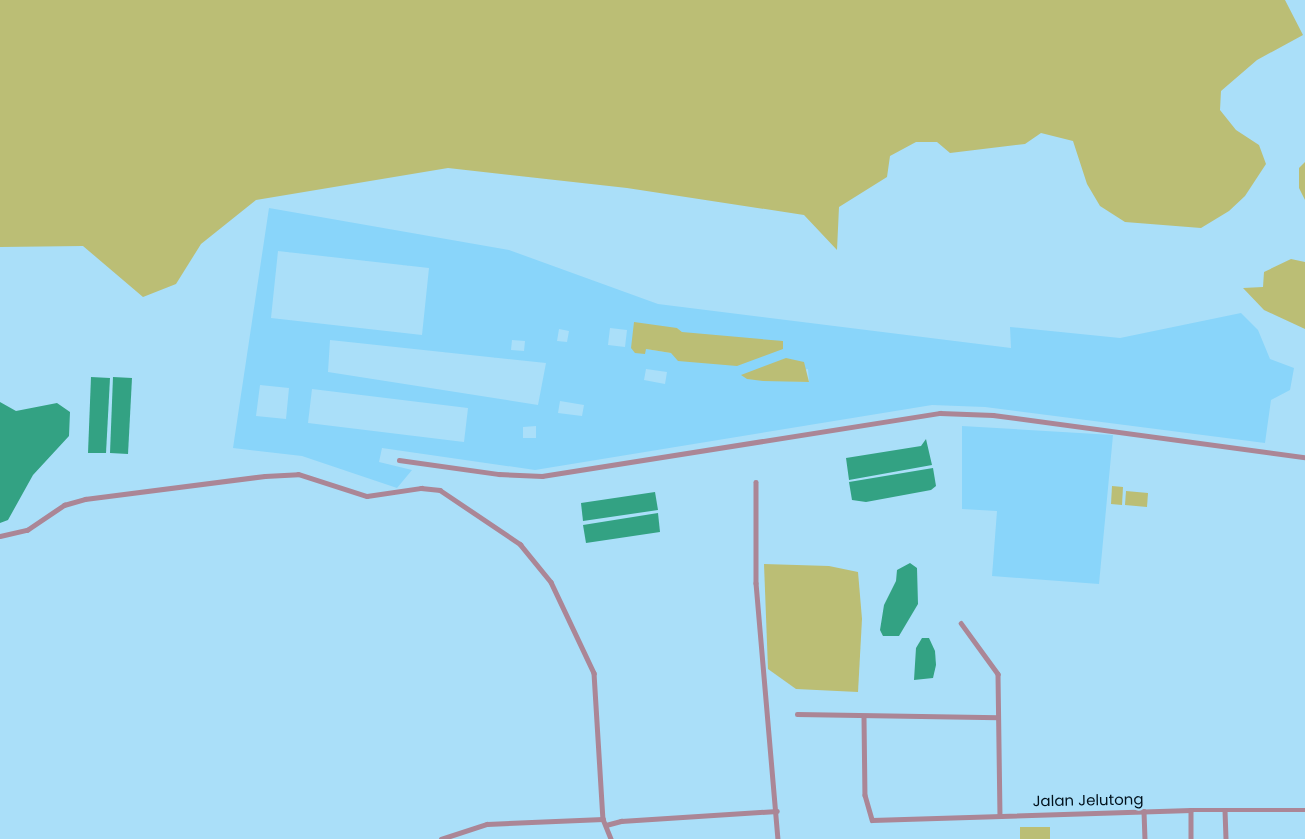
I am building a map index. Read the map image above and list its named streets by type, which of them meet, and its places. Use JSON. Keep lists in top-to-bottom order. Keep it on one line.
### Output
{"streets":{"street":["Jalan Jelutong"]}}
